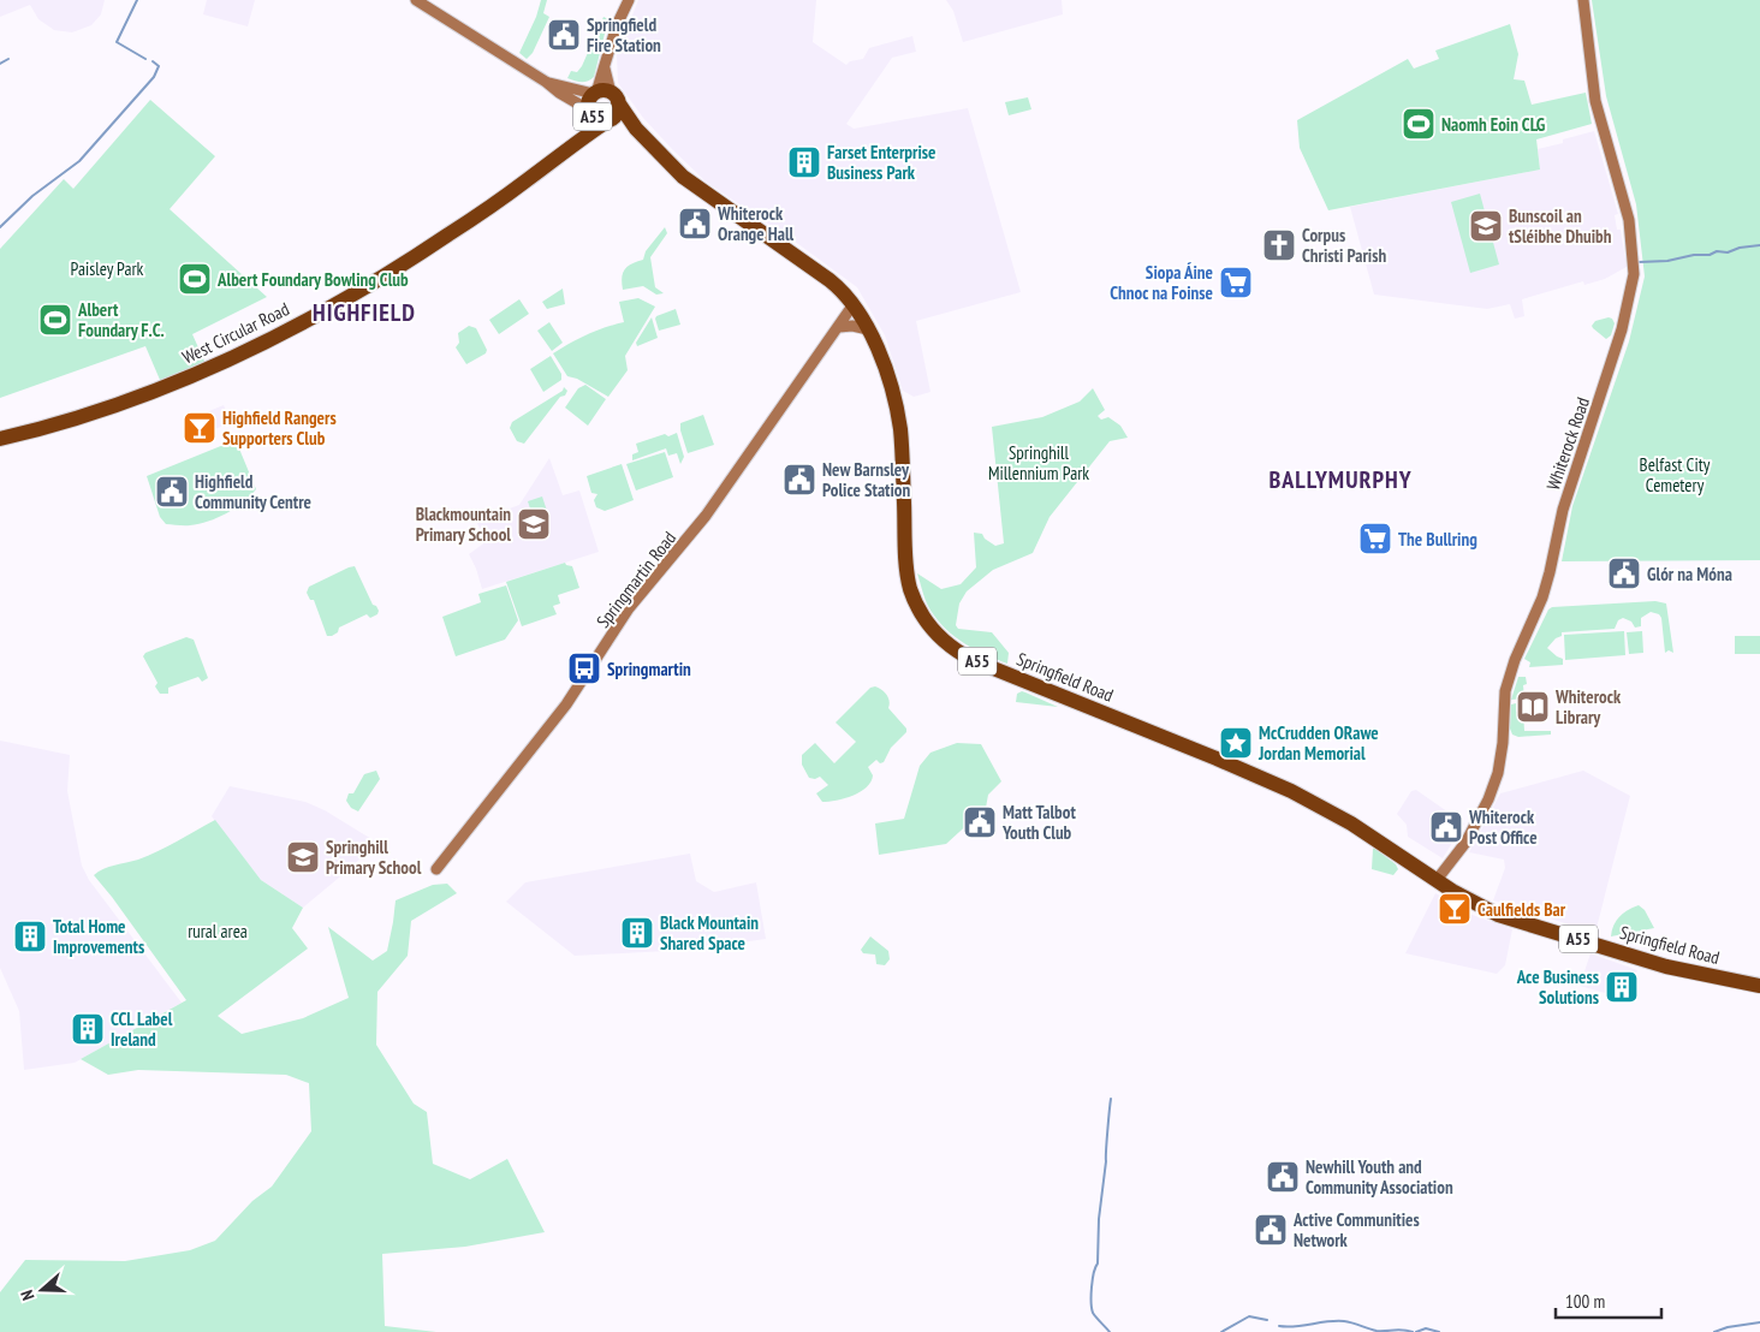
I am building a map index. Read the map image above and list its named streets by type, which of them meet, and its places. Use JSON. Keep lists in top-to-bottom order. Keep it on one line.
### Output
{"streets":{"highway":["A55","West Circular Road","Springfield Road"],"street":["Whiterock Road","Springmartin Road"]},"crossings":[["A55","West Circular Road"],["A55","Springfield Road"],["West Circular Road","Springfield Road"],["Whiterock Road","Springfield Road"],["Springmartin Road","Springfield Road"]],"districts":["HIGHFIELD","BALLYMURPHY"],"parks":["Paisley Park","Springhill Millennium Park","Belfast City Cemetery","rural area"],"places":{"public building":["Springfield Fire Station","Whiterock Orange Hall","New Barnsley Police Station","Highfield Community Centre","Glór na Móna","Matt Talbot Youth Club","Whiterock Post Office","Newhill Youth and Community Association","Active Communities Network"],"sports":["Naomh Eoin CLG","Albert Foundary Bowling Club","Albert Foundary F.C."],"building":["Farset Enterprise Business Park","Black Mountain Shared Space","Total Home Improvements","Ace Business Solutions","CCL Label Ireland"],"school or university":["Bunscoil an tSléibhe Dhuibh","Blackmountain Primary School","Springhill Primary School"],"church":["Corpus Christi Parish"],"supermarket":["Siopa Áine Chnoc na Foinse","The Bullring"],"bar":["Highfield Rangers Supporters Club","Caulfields Bar"],"bus stop":["Springmartin"],"library":["Whiterock Library"],"place":["McCrudden ORawe Jordan Memorial"]},"scale_bar":"100 m","north":"left"}
